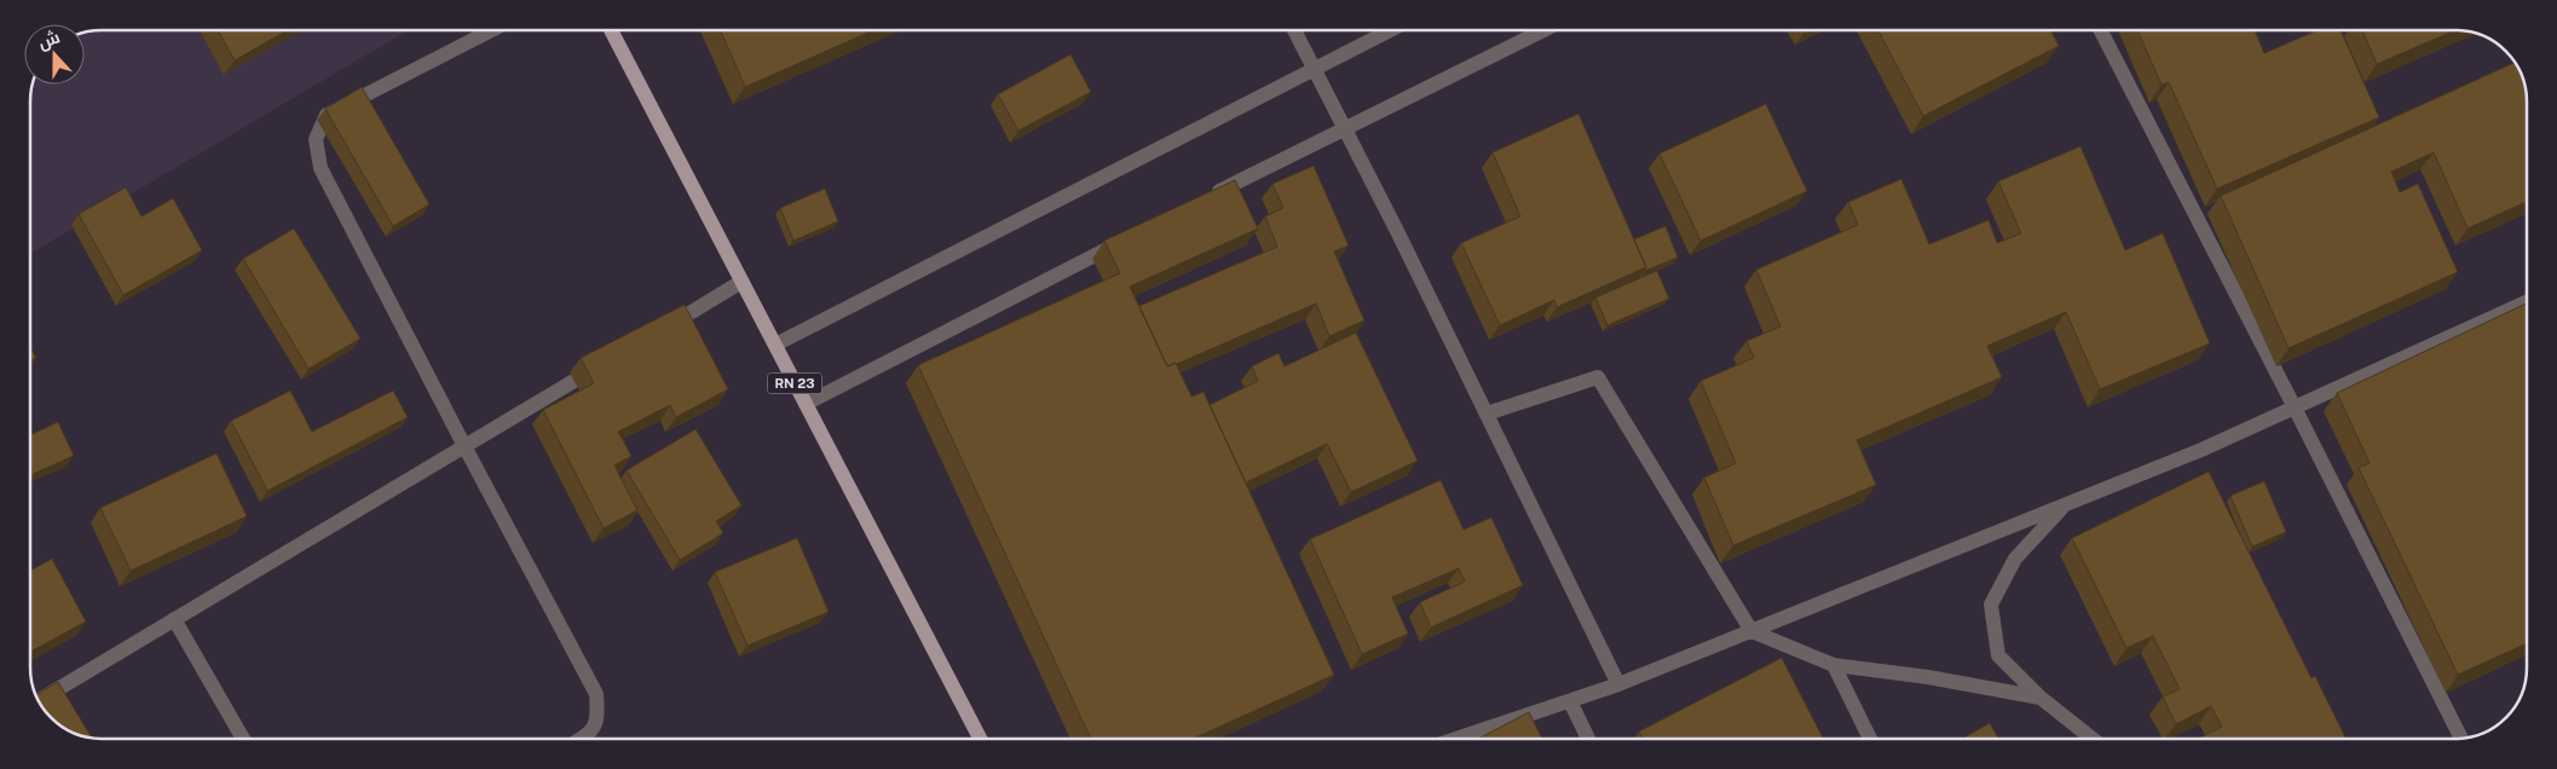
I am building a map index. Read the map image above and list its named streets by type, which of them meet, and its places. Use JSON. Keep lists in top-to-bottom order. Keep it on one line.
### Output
{"streets":{"main road":["RN 23"]},"north":"top"}
